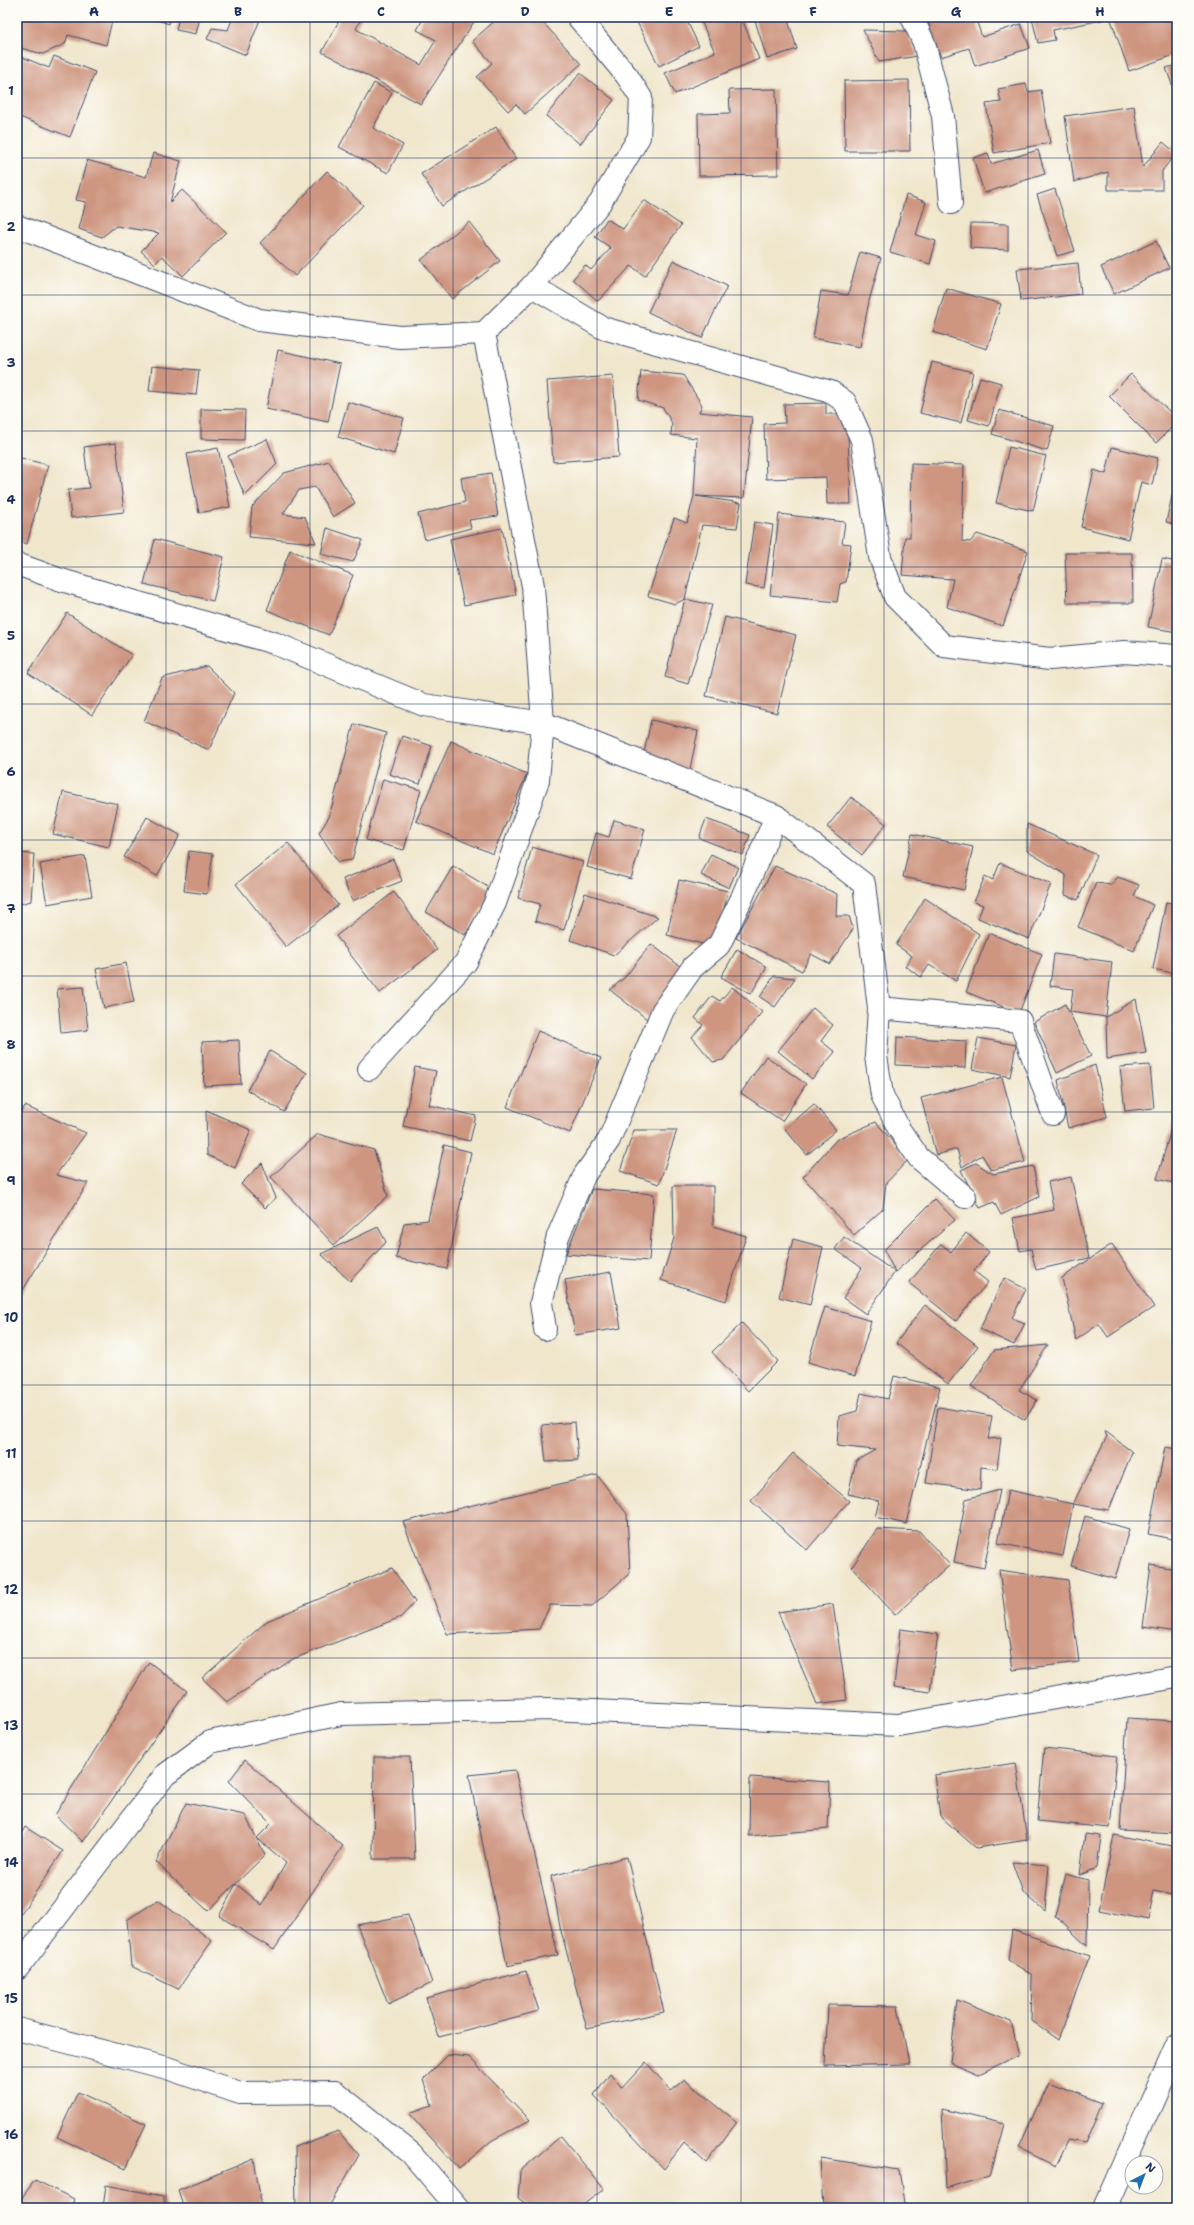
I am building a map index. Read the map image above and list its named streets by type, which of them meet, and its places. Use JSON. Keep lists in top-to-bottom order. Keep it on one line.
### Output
{"north":"top right","grid":{"columns":["A","B","C","D","E","F","G","H"],"rows":["1","2","3","4","5","6","7","8","9","10","11","12","13","14","15","16"]}}
